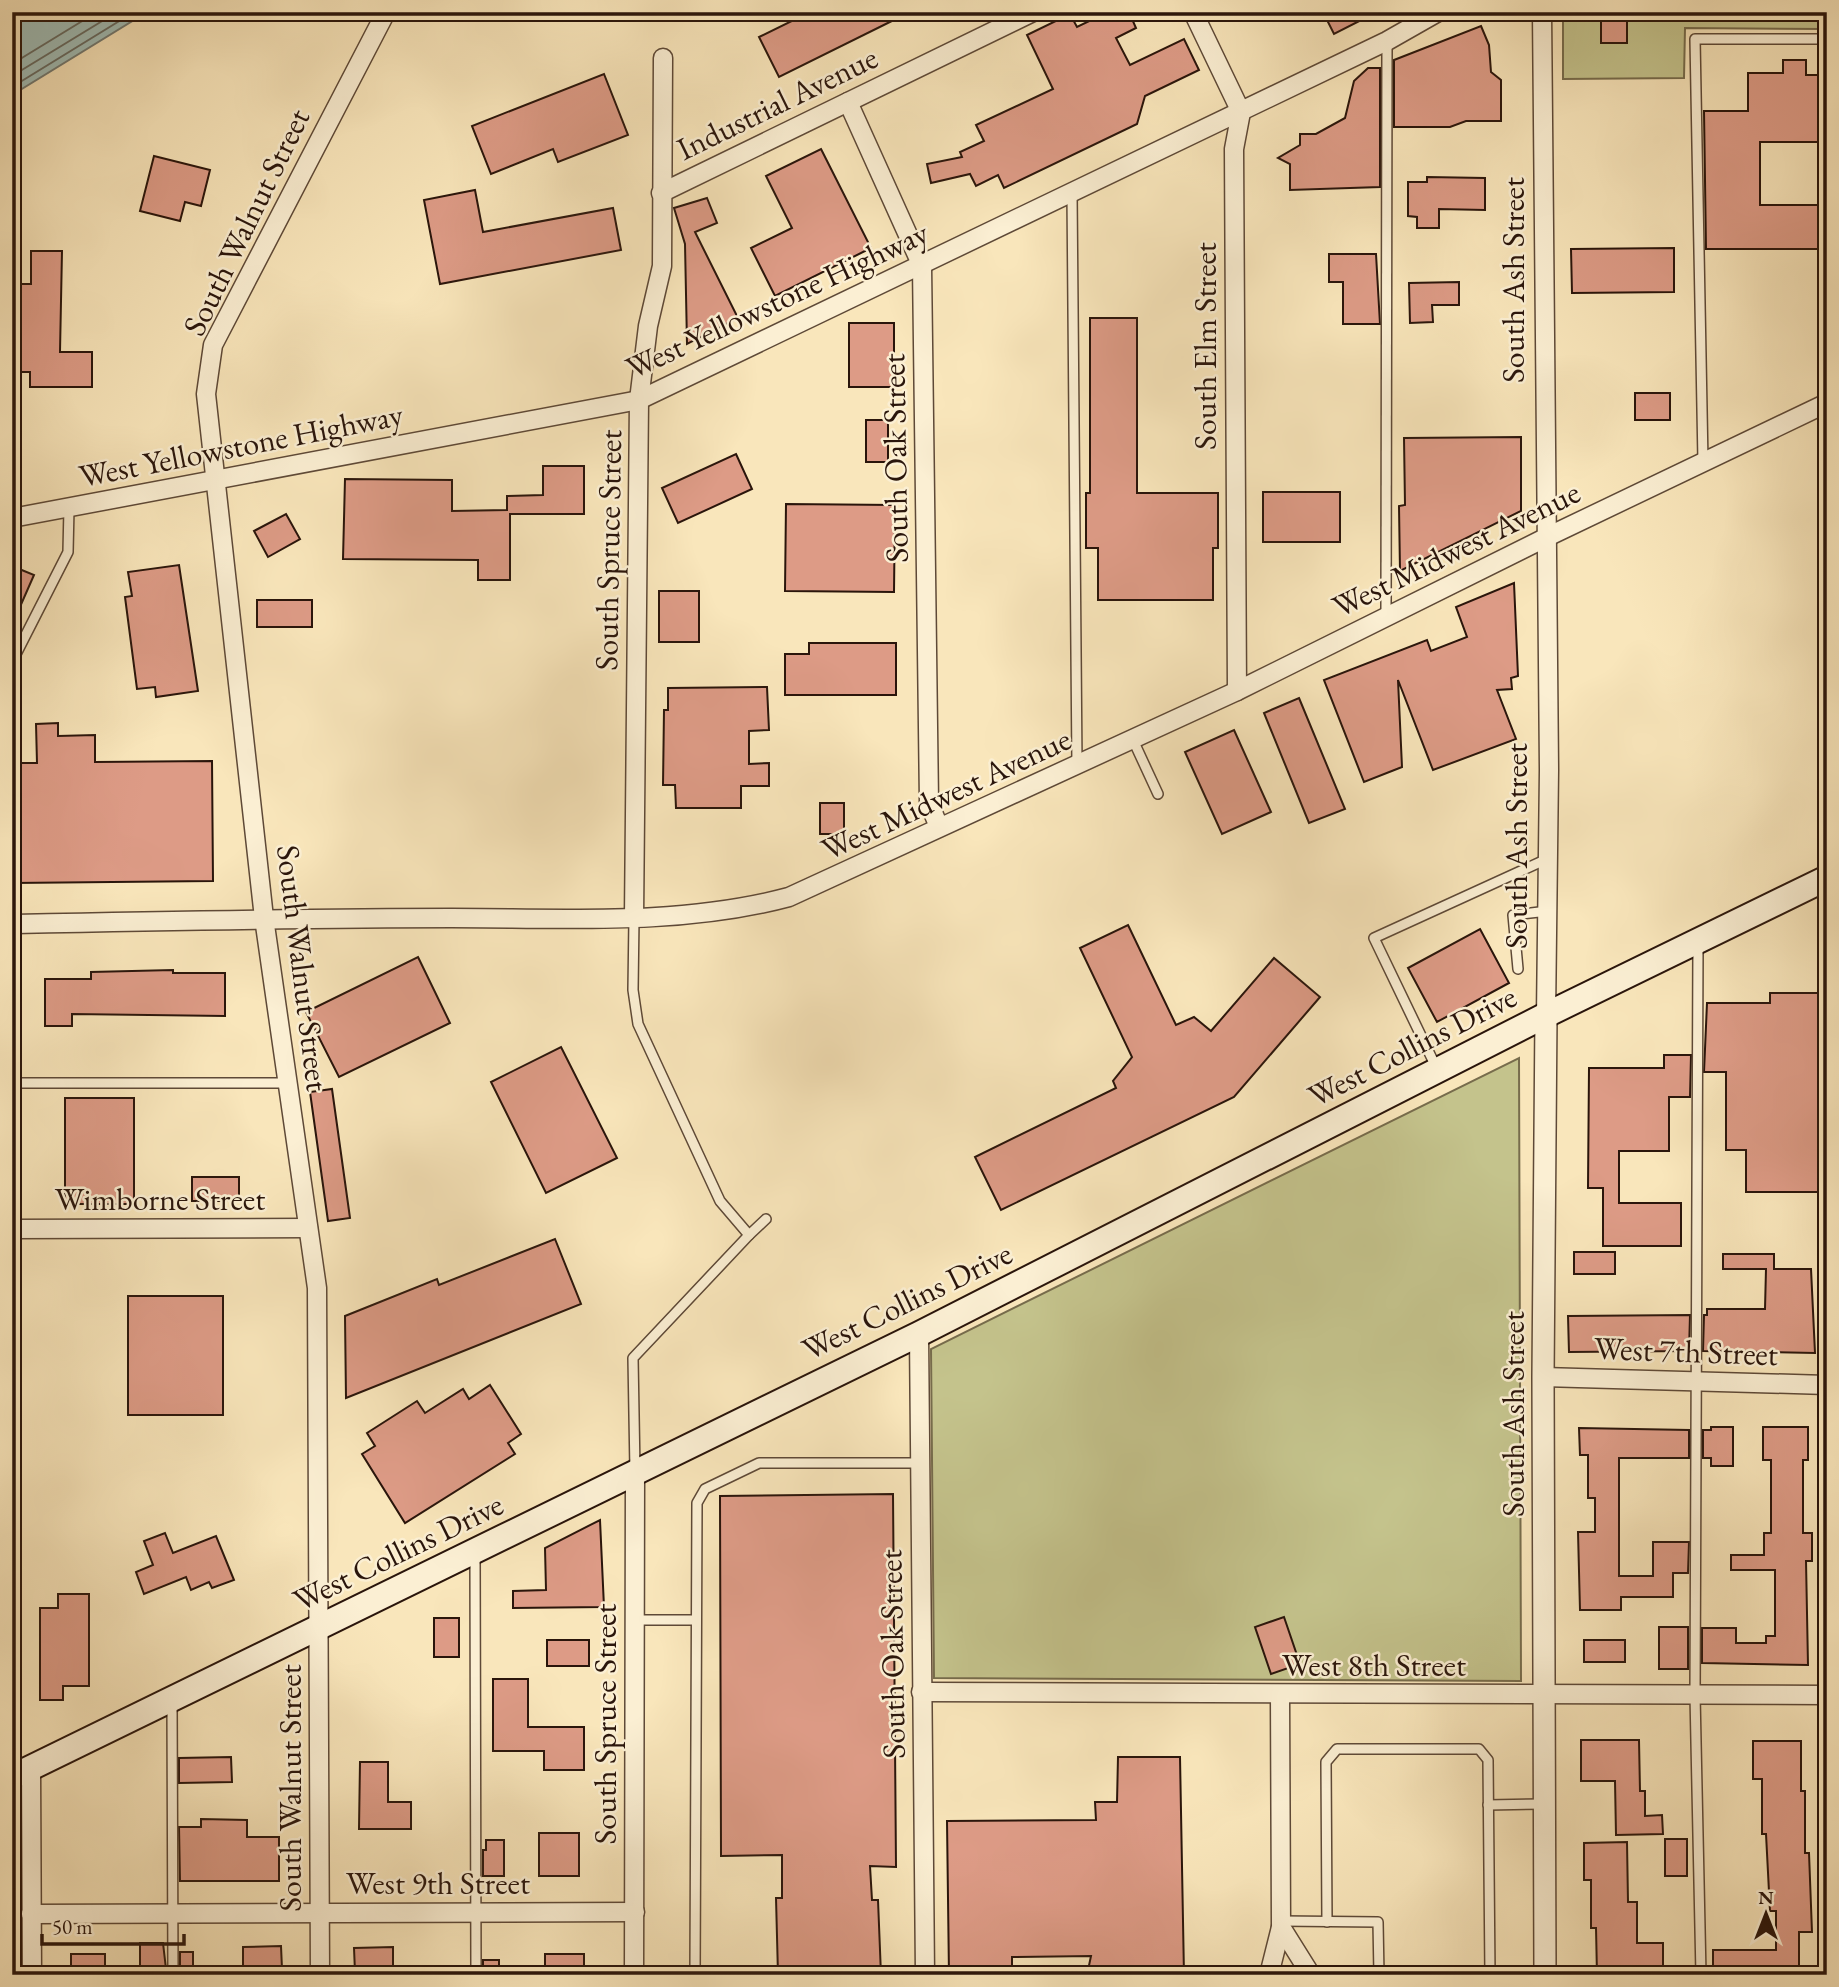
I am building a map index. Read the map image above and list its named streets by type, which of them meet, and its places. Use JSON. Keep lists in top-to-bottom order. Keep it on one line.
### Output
{"streets":{"main road":["West Collins Drive"],"street":["Industrial Avenue","South Walnut Street","South Ash Street","West Yellowstone Highway","South Elm Street","South Oak Street","West Midwest Avenue","South Spruce Street","Wimborne Street","West 7th Street","West 8th Street","West 9th Street"]},"crossings":[["Industrial Avenue","South Oak Street"],["Industrial Avenue","South Spruce Street"],["South Walnut Street","West Yellowstone Highway"],["South Walnut Street","West Midwest Avenue"],["South Walnut Street","West Collins Drive"],["South Walnut Street","Wimborne Street"],["South Walnut Street","West 9th Street"],["South Ash Street","West Midwest Avenue"],["South Ash Street","West Collins Drive"],["South Ash Street","West 7th Street"],["South Ash Street","West 8th Street"],["West Yellowstone Highway","South Elm Street"],["West Yellowstone Highway","South Oak Street"],["West Yellowstone Highway","South Spruce Street"],["South Elm Street","West Midwest Avenue"],["South Oak Street","West Midwest Avenue"],["South Oak Street","West Collins Drive"],["South Oak Street","West 8th Street"],["West Midwest Avenue","South Spruce Street"],["South Spruce Street","West Collins Drive"],["South Spruce Street","West 9th Street"]],"scale_bar":"50 m","north":"top"}
